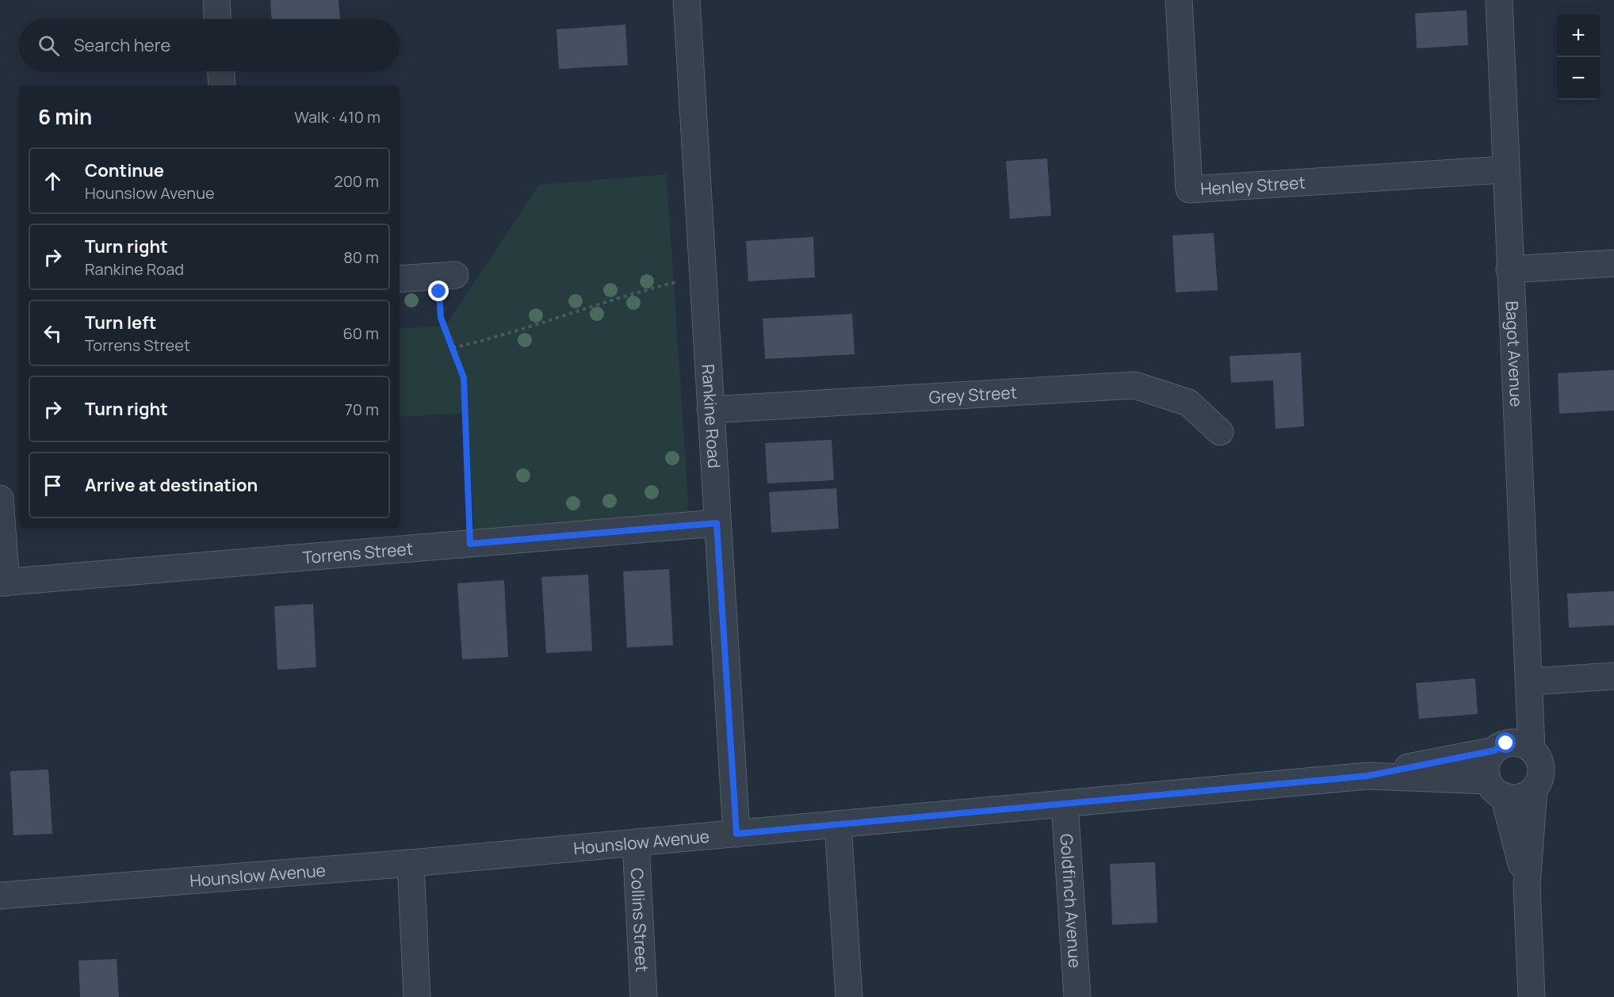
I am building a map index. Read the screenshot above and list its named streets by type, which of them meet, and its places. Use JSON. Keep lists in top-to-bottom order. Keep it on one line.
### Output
{"streets":{"street":["Henley Street","Bagot Avenue","Grey Street","Rankine Road","Torrens Street","Hounslow Avenue","Goldfinch Avenue","Collins Street"]},"crossings":[["Henley Street","Bagot Avenue"],["Bagot Avenue","Hounslow Avenue"],["Grey Street","Rankine Road"],["Rankine Road","Torrens Street"],["Rankine Road","Hounslow Avenue"],["Hounslow Avenue","Goldfinch Avenue"],["Hounslow Avenue","Collins Street"]],"page":{"map_buttons":["+","−"],"search":"Search here","heading":["6 min","Walk · 410 m"],"list":[["Continue","Hounslow Avenue","200 m"],["Turn right","Rankine Road","80 m"],["Turn left","Torrens Street","60 m"],["Turn right","70 m"],"Arrive at destination"]}}
